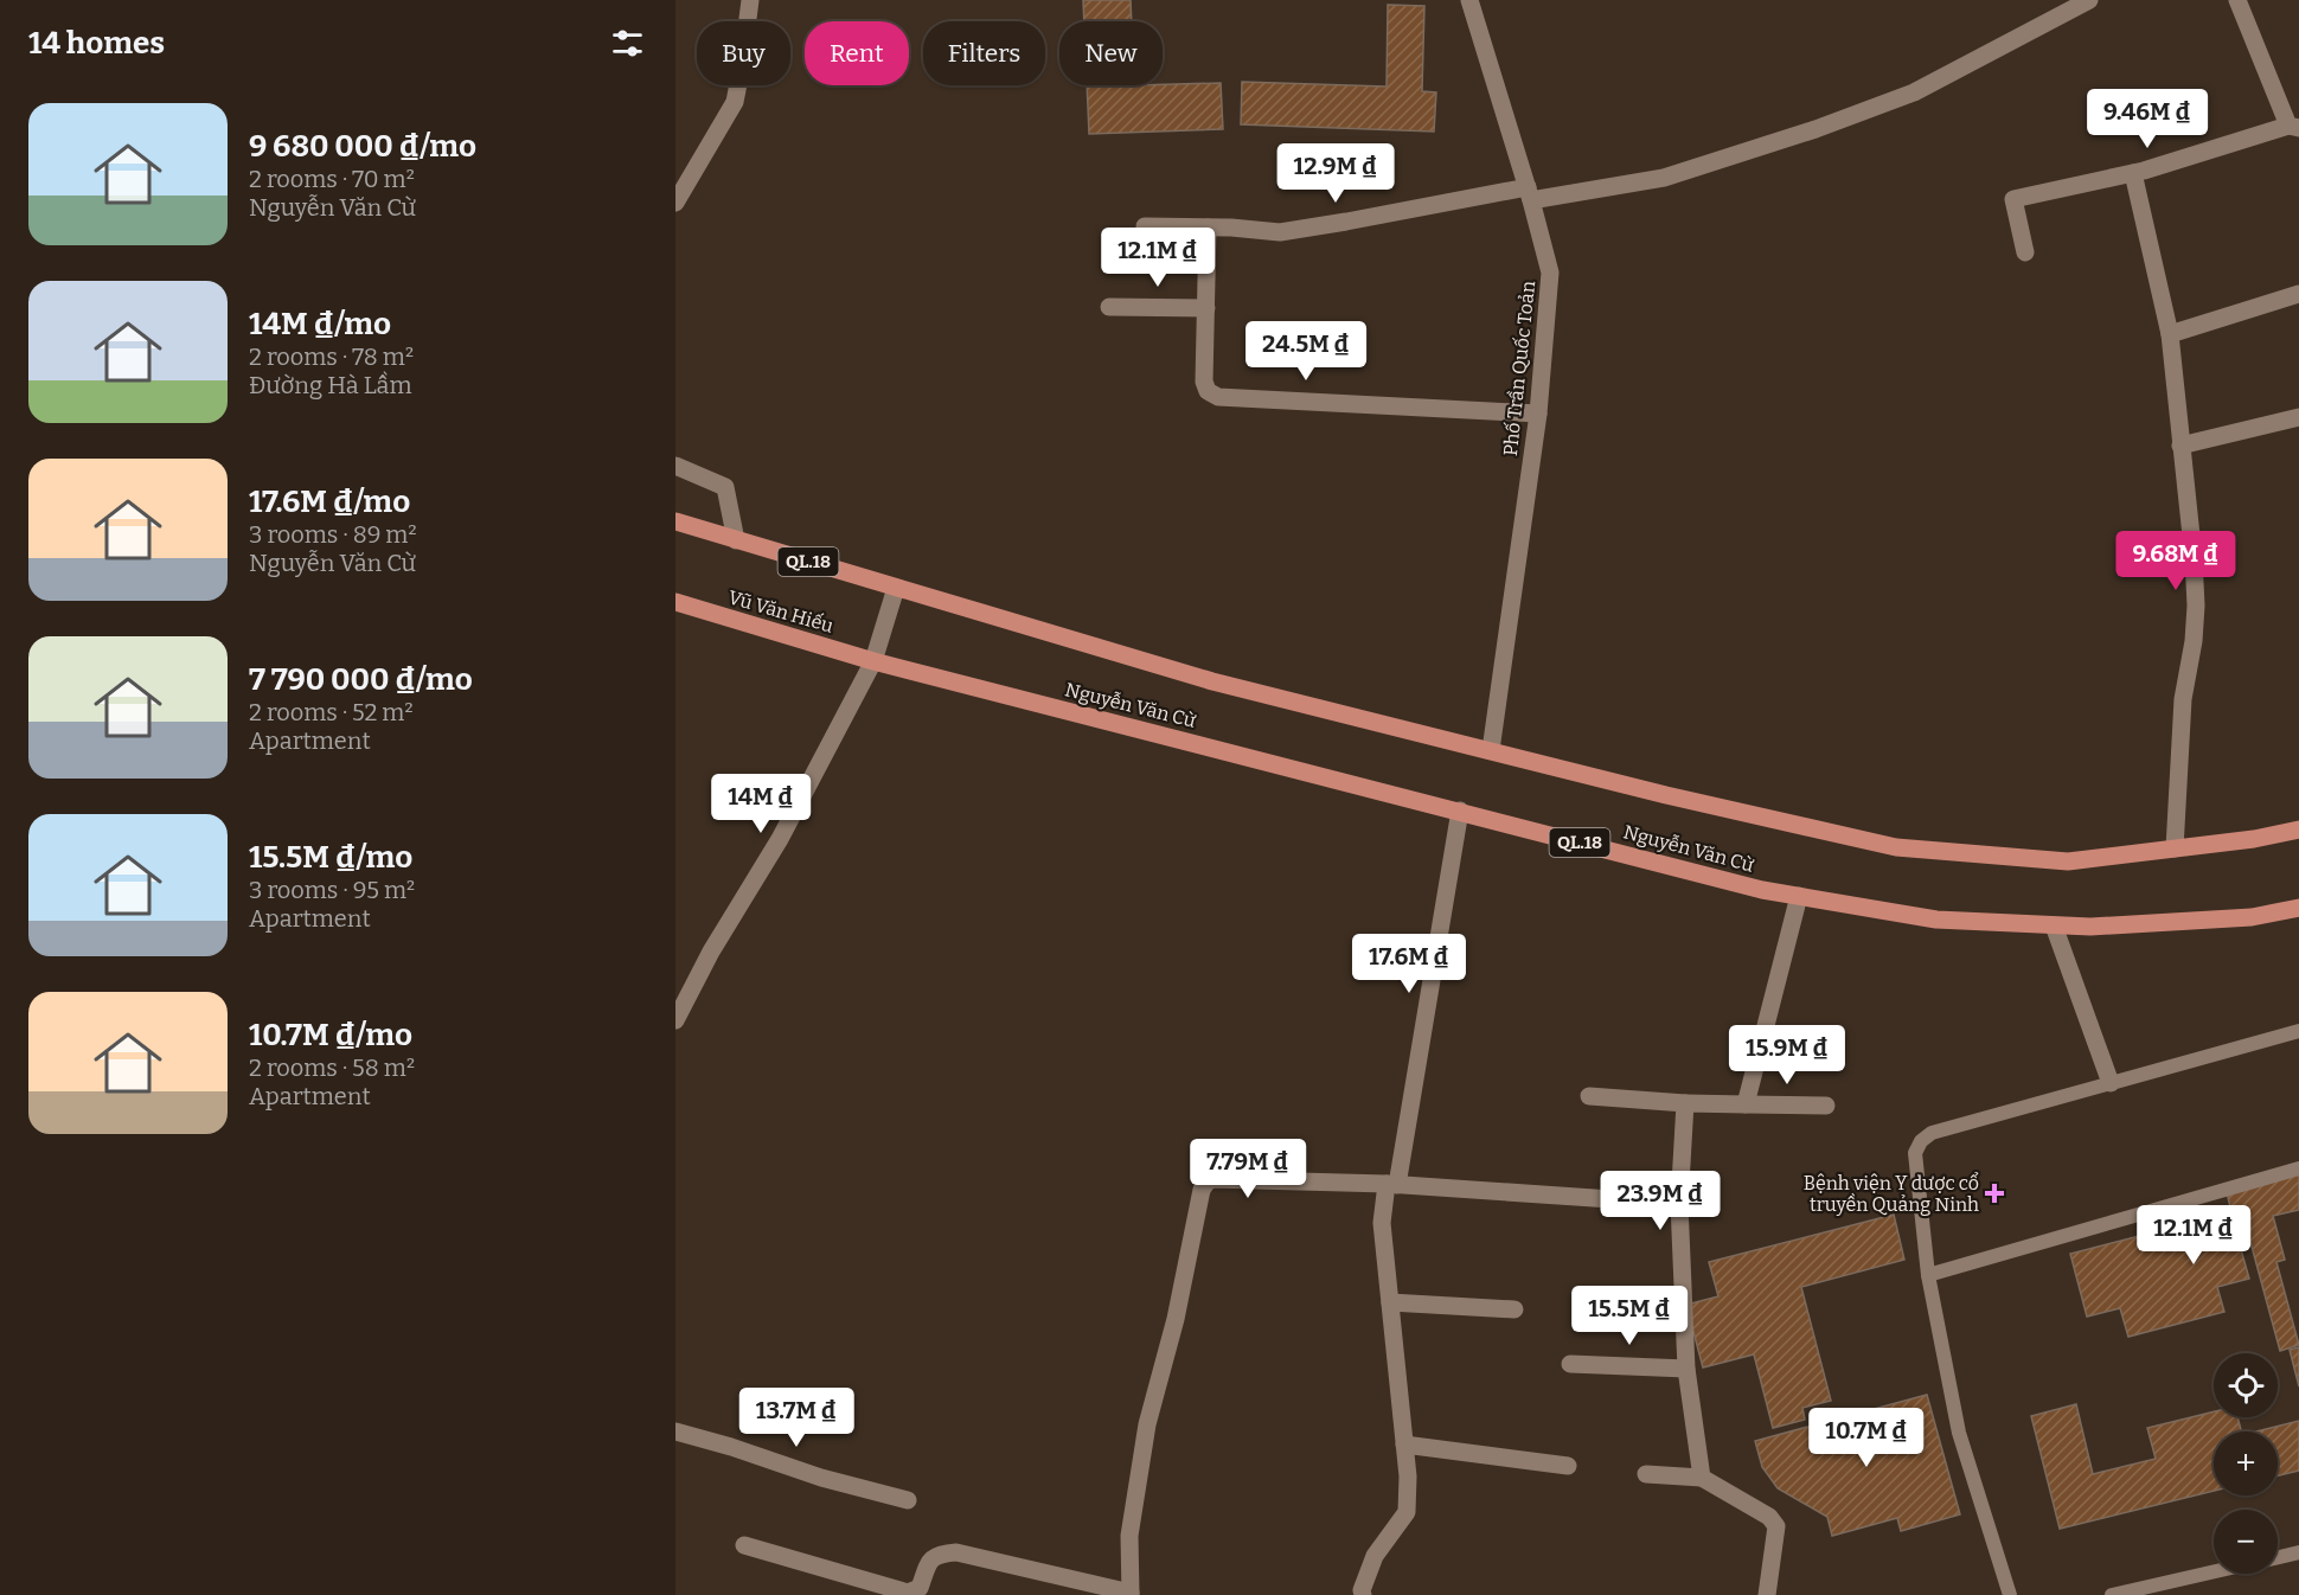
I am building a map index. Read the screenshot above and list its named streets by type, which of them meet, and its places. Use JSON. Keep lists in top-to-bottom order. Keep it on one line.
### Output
{"streets":{"main road":["QL.18","Vũ Văn Hiếu","Nguyễn Văn Cừ"],"street":["Phố Trần Quốc Toản"]},"crossings":[["Phố Trần Quốc Toản","QL.18"],["Vũ Văn Hiếu","Nguyễn Văn Cừ"]],"places":{"health":["Bệnh viện Y dược cổ truyền Quảng Ninh"]},"page":{"heading":"14 homes","chip":["Buy","Rent","Filters","New"],"list":[{"name":"9 680 000 ₫/mo","note":"2 rooms · 70 m² · Nguyễn Văn Cừ"},{"name":"14M ₫/mo","note":"2 rooms · 78 m² · Đường Hà Lầm"},{"name":"17.6M ₫/mo","note":"3 rooms · 89 m² · Nguyễn Văn Cừ"},{"name":"7 790 000 ₫/mo","note":"2 rooms · 52 m² · Apartment"},{"name":"15.5M ₫/mo","note":"3 rooms · 95 m² · Apartment"},{"name":"10.7M ₫/mo","note":"2 rooms · 58 m² · Apartment"}],"price":["9.46M ₫","12.9M ₫","12.1M ₫","24.5M ₫","9.68M ₫","14M ₫","17.6M ₫","15.9M ₫","7.79M ₫","23.9M ₫","12.1M ₫","15.5M ₫","13.7M ₫","10.7M ₫"],"map_buttons":["+","−"]}}
